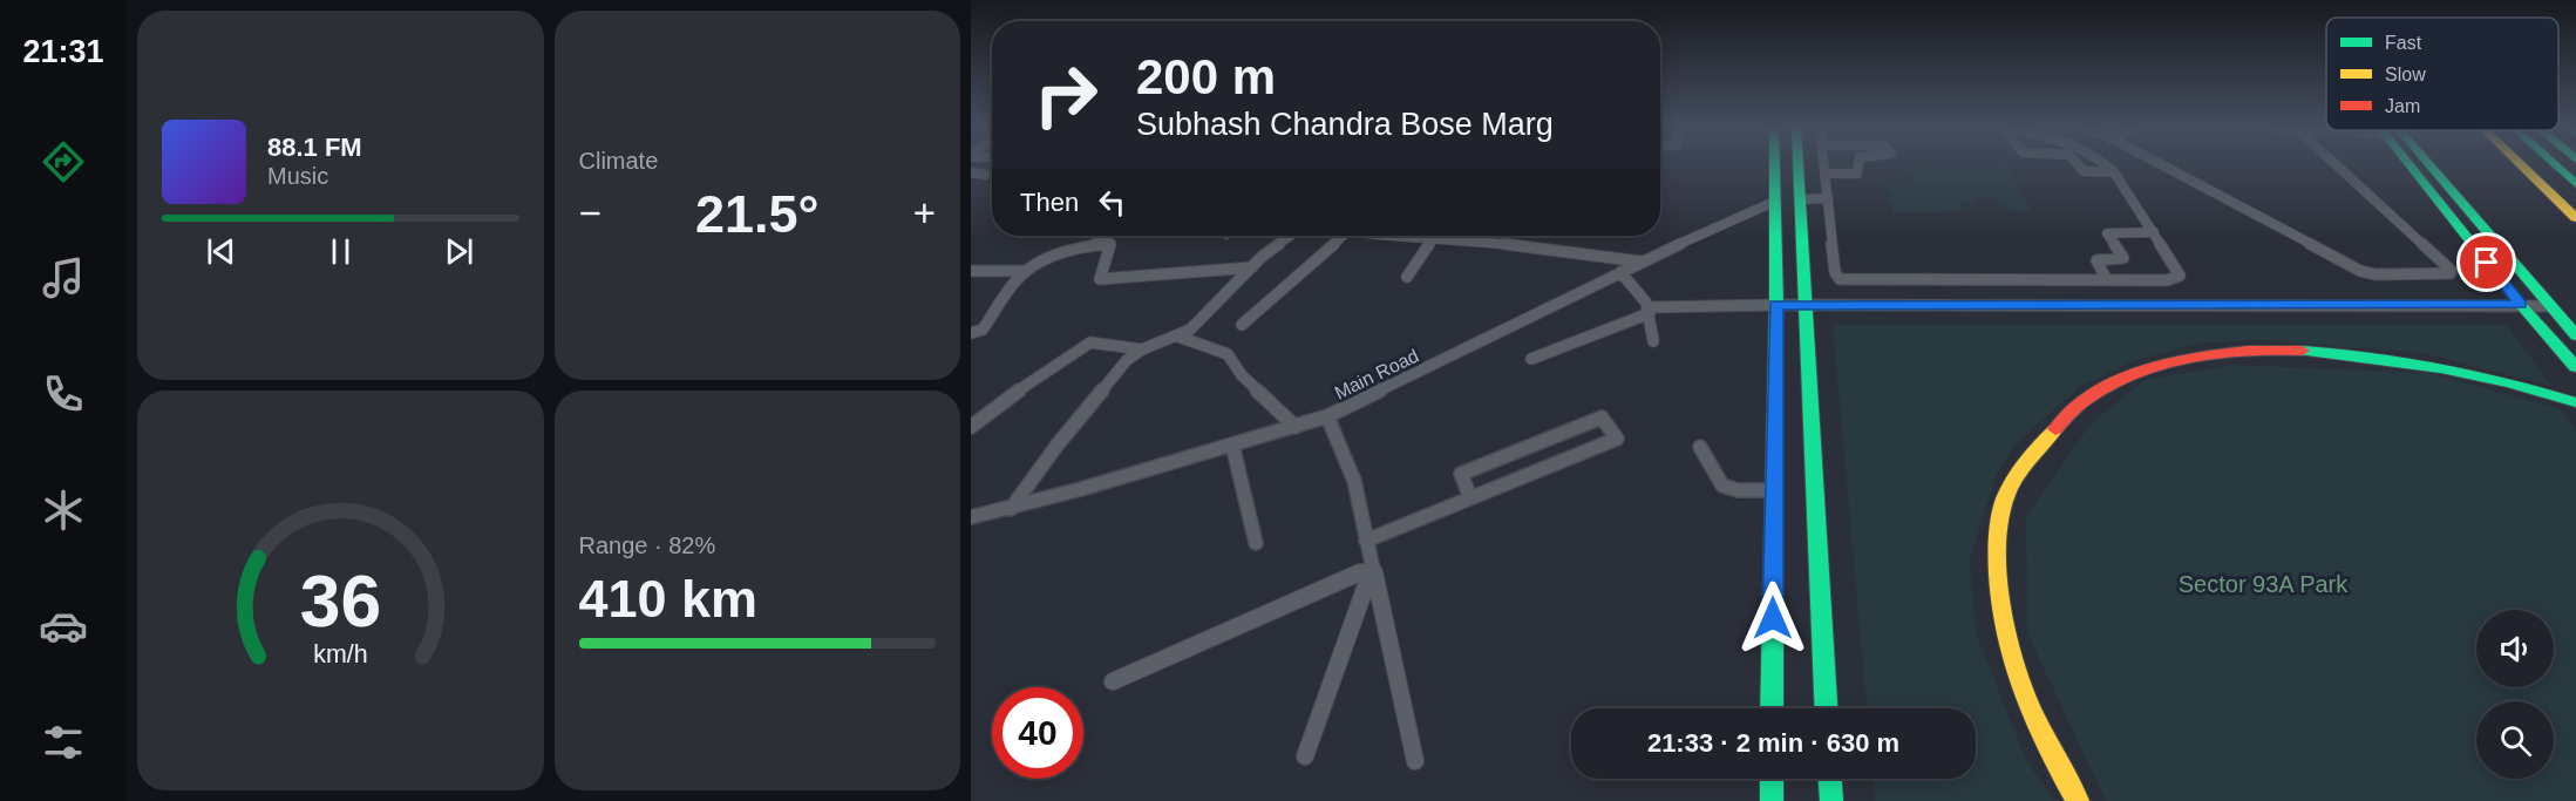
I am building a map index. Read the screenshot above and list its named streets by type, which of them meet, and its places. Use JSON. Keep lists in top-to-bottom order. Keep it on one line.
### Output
{"streets":{"street":["Main Road"]},"parks":["Sector 93A Park"],"legend":["Fast","Slow","Jam"],"page":{"tabs":"21:31","tile":["Climate",["Range · 82%","410 km"]],"turn":["200 m","Subhash Chandra Bose Marg"],"song":["88.1 FM","Music"],"then":"Then","heat":["−","21.5°","+"],"limit":"40","trip":"21:33 · 2 min · 630 m","gauge":["36","km/h"]}}
